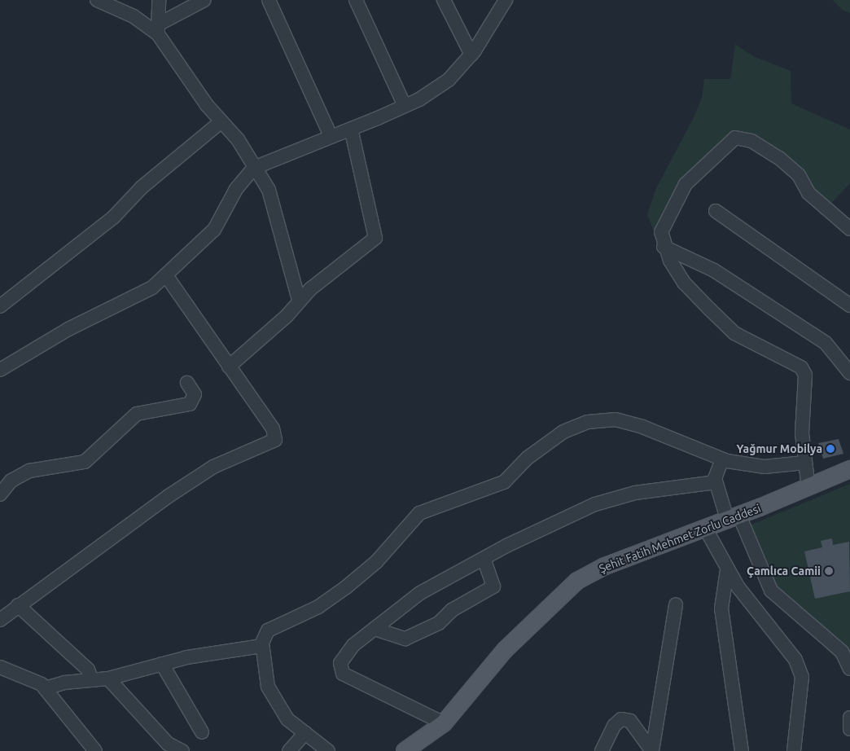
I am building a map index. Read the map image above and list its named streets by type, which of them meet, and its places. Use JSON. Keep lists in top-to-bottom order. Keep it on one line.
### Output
{"streets":{"main road":["Şehit Fatih Mehmet Zorlu Caddesi"]},"places":["Yağmur Mobilya","Çamlıca Camii"]}
